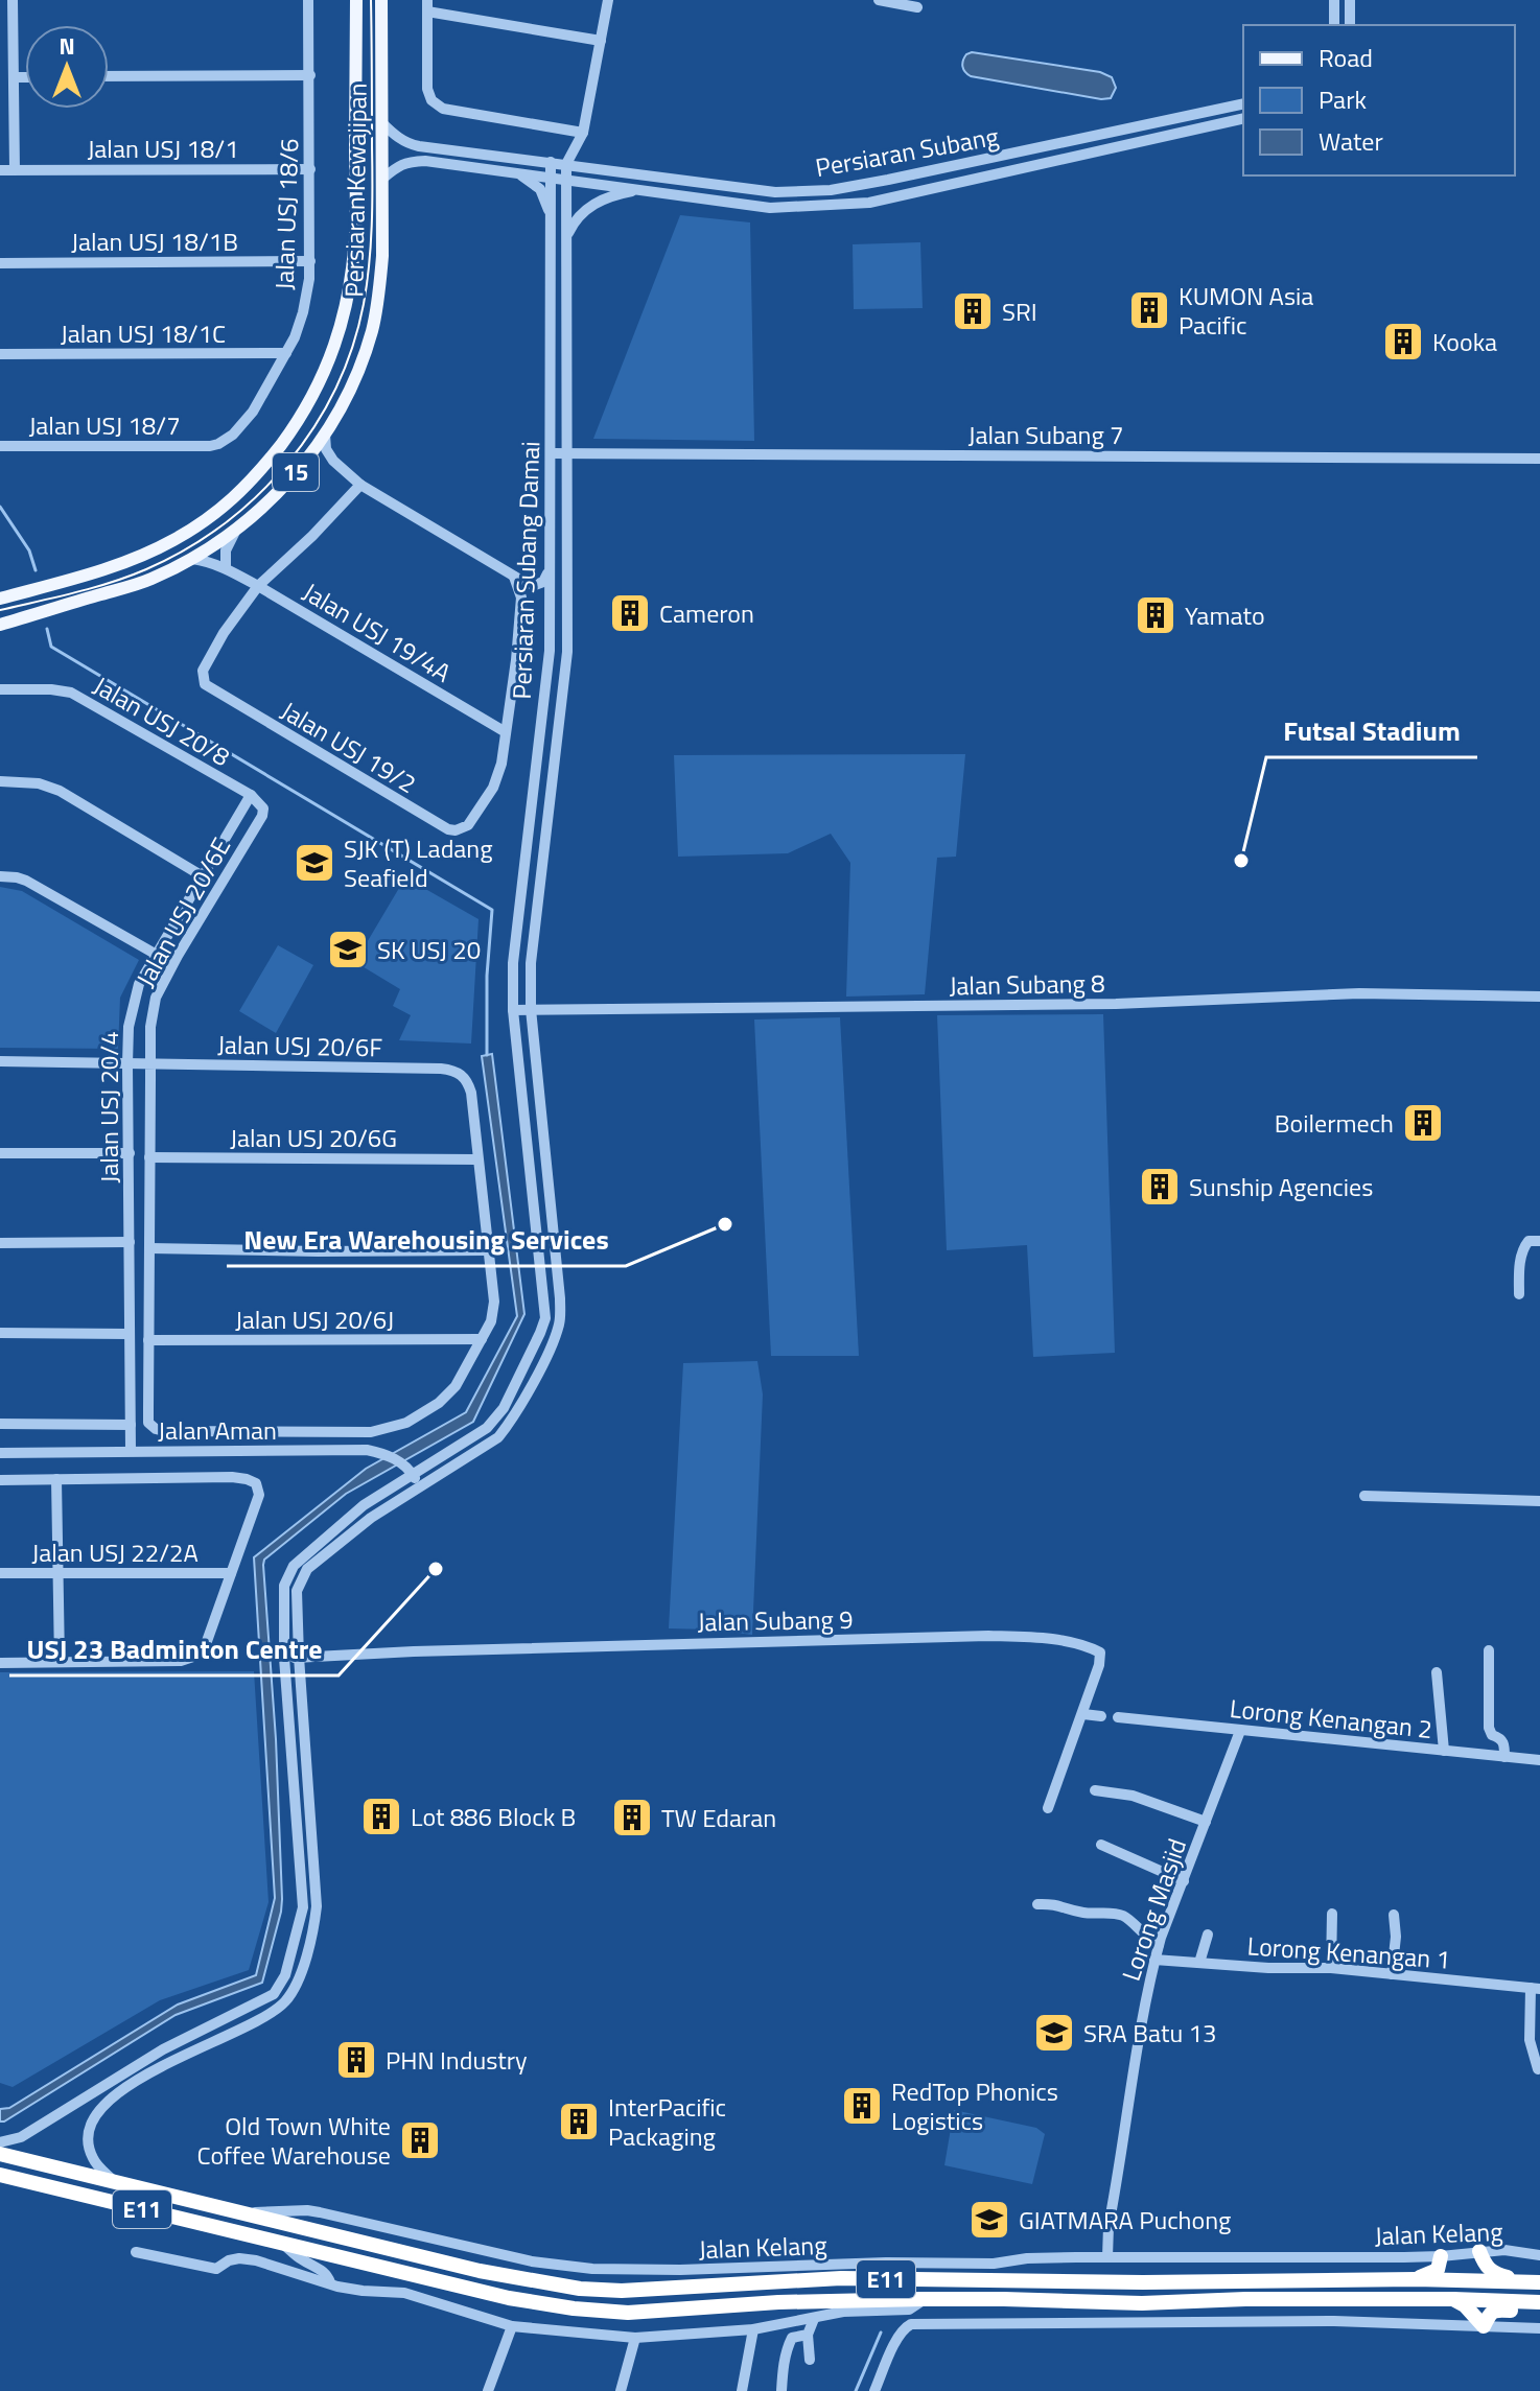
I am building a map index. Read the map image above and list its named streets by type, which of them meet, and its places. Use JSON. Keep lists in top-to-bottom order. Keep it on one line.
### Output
{"streets":{"highway":["E11"],"main road":["Persiaran Kewajipan","15"],"street":["Jalan USJ 18/1","Persiaran Subang","Jalan USJ 18/6","Jalan USJ 18/1B","Jalan USJ 18/1C","Jalan USJ 18/7","Jalan Subang 7","Persiaran Subang Damai","Jalan USJ 19/4A","Jalan USJ 20/8","Jalan USJ 19/2","Jalan USJ 20/6E","Jalan Subang 8","Jalan USJ 20/6F","Jalan USJ 20/4","Jalan USJ 20/6G","Jalan USJ 20/6J","Jalan Aman","Jalan USJ 22/2A","Jalan Subang 9","Lorong Kenangan 2","Lorong Masjid","Lorong Kenangan 1","Jalan Kelang"]},"crossings":[["Jalan USJ 18/1","Jalan USJ 18/6"],["Persiaran Subang","Persiaran Kewajipan"],["Persiaran Subang","Persiaran Subang Damai"],["Persiaran Kewajipan","Jalan USJ 19/4A"],["Jalan USJ 18/6","Jalan USJ 18/1B"],["Jalan USJ 18/6","Jalan USJ 18/1C"],["Jalan USJ 18/6","Jalan USJ 18/7"],["Jalan Subang 7","Persiaran Subang Damai"],["Persiaran Subang Damai","Jalan Subang 8"],["Persiaran Subang Damai","Jalan Aman"],["Persiaran Subang Damai","Jalan Subang 9"],["Persiaran Subang Damai","E11"],["Jalan USJ 19/4A","Jalan USJ 19/2"],["Jalan USJ 20/8","Jalan USJ 20/6E"],["Jalan USJ 20/8","Jalan USJ 20/4"],["Jalan USJ 20/6E","Jalan USJ 20/6F"],["Jalan USJ 20/6E","Jalan USJ 20/4"],["Jalan USJ 20/6E","Jalan USJ 20/6G"],["Jalan USJ 20/6E","Jalan USJ 20/6J"],["Jalan USJ 20/6F","Jalan USJ 20/4"],["Jalan USJ 20/6F","Jalan USJ 20/6G"],["Jalan USJ 20/4","Jalan Aman"],["Lorong Kenangan 2","Lorong Masjid"],["Lorong Masjid","Lorong Kenangan 1"],["Lorong Masjid","Jalan Kelang"],["E11","Jalan Kelang"]],"places":{"building":["KUMON Asia Pacific","SRI","Kooka","Cameron","Yamato","Boilermech","Sunship Agencies","Lot 886 Block B","TW Edaran","PHN Industry","RedTop Phonics Logistics","InterPacific Packaging","Old Town White Coffee Warehouse"],"other":["Futsal Stadium","New Era Warehousing Services","USJ 23 Badminton Centre"],"school or university":["SJK (T) Ladang Seafield","SK USJ 20","SRA Batu 13","GIATMARA Puchong"]},"legend":["Road","Park","Water"],"north":"top"}
